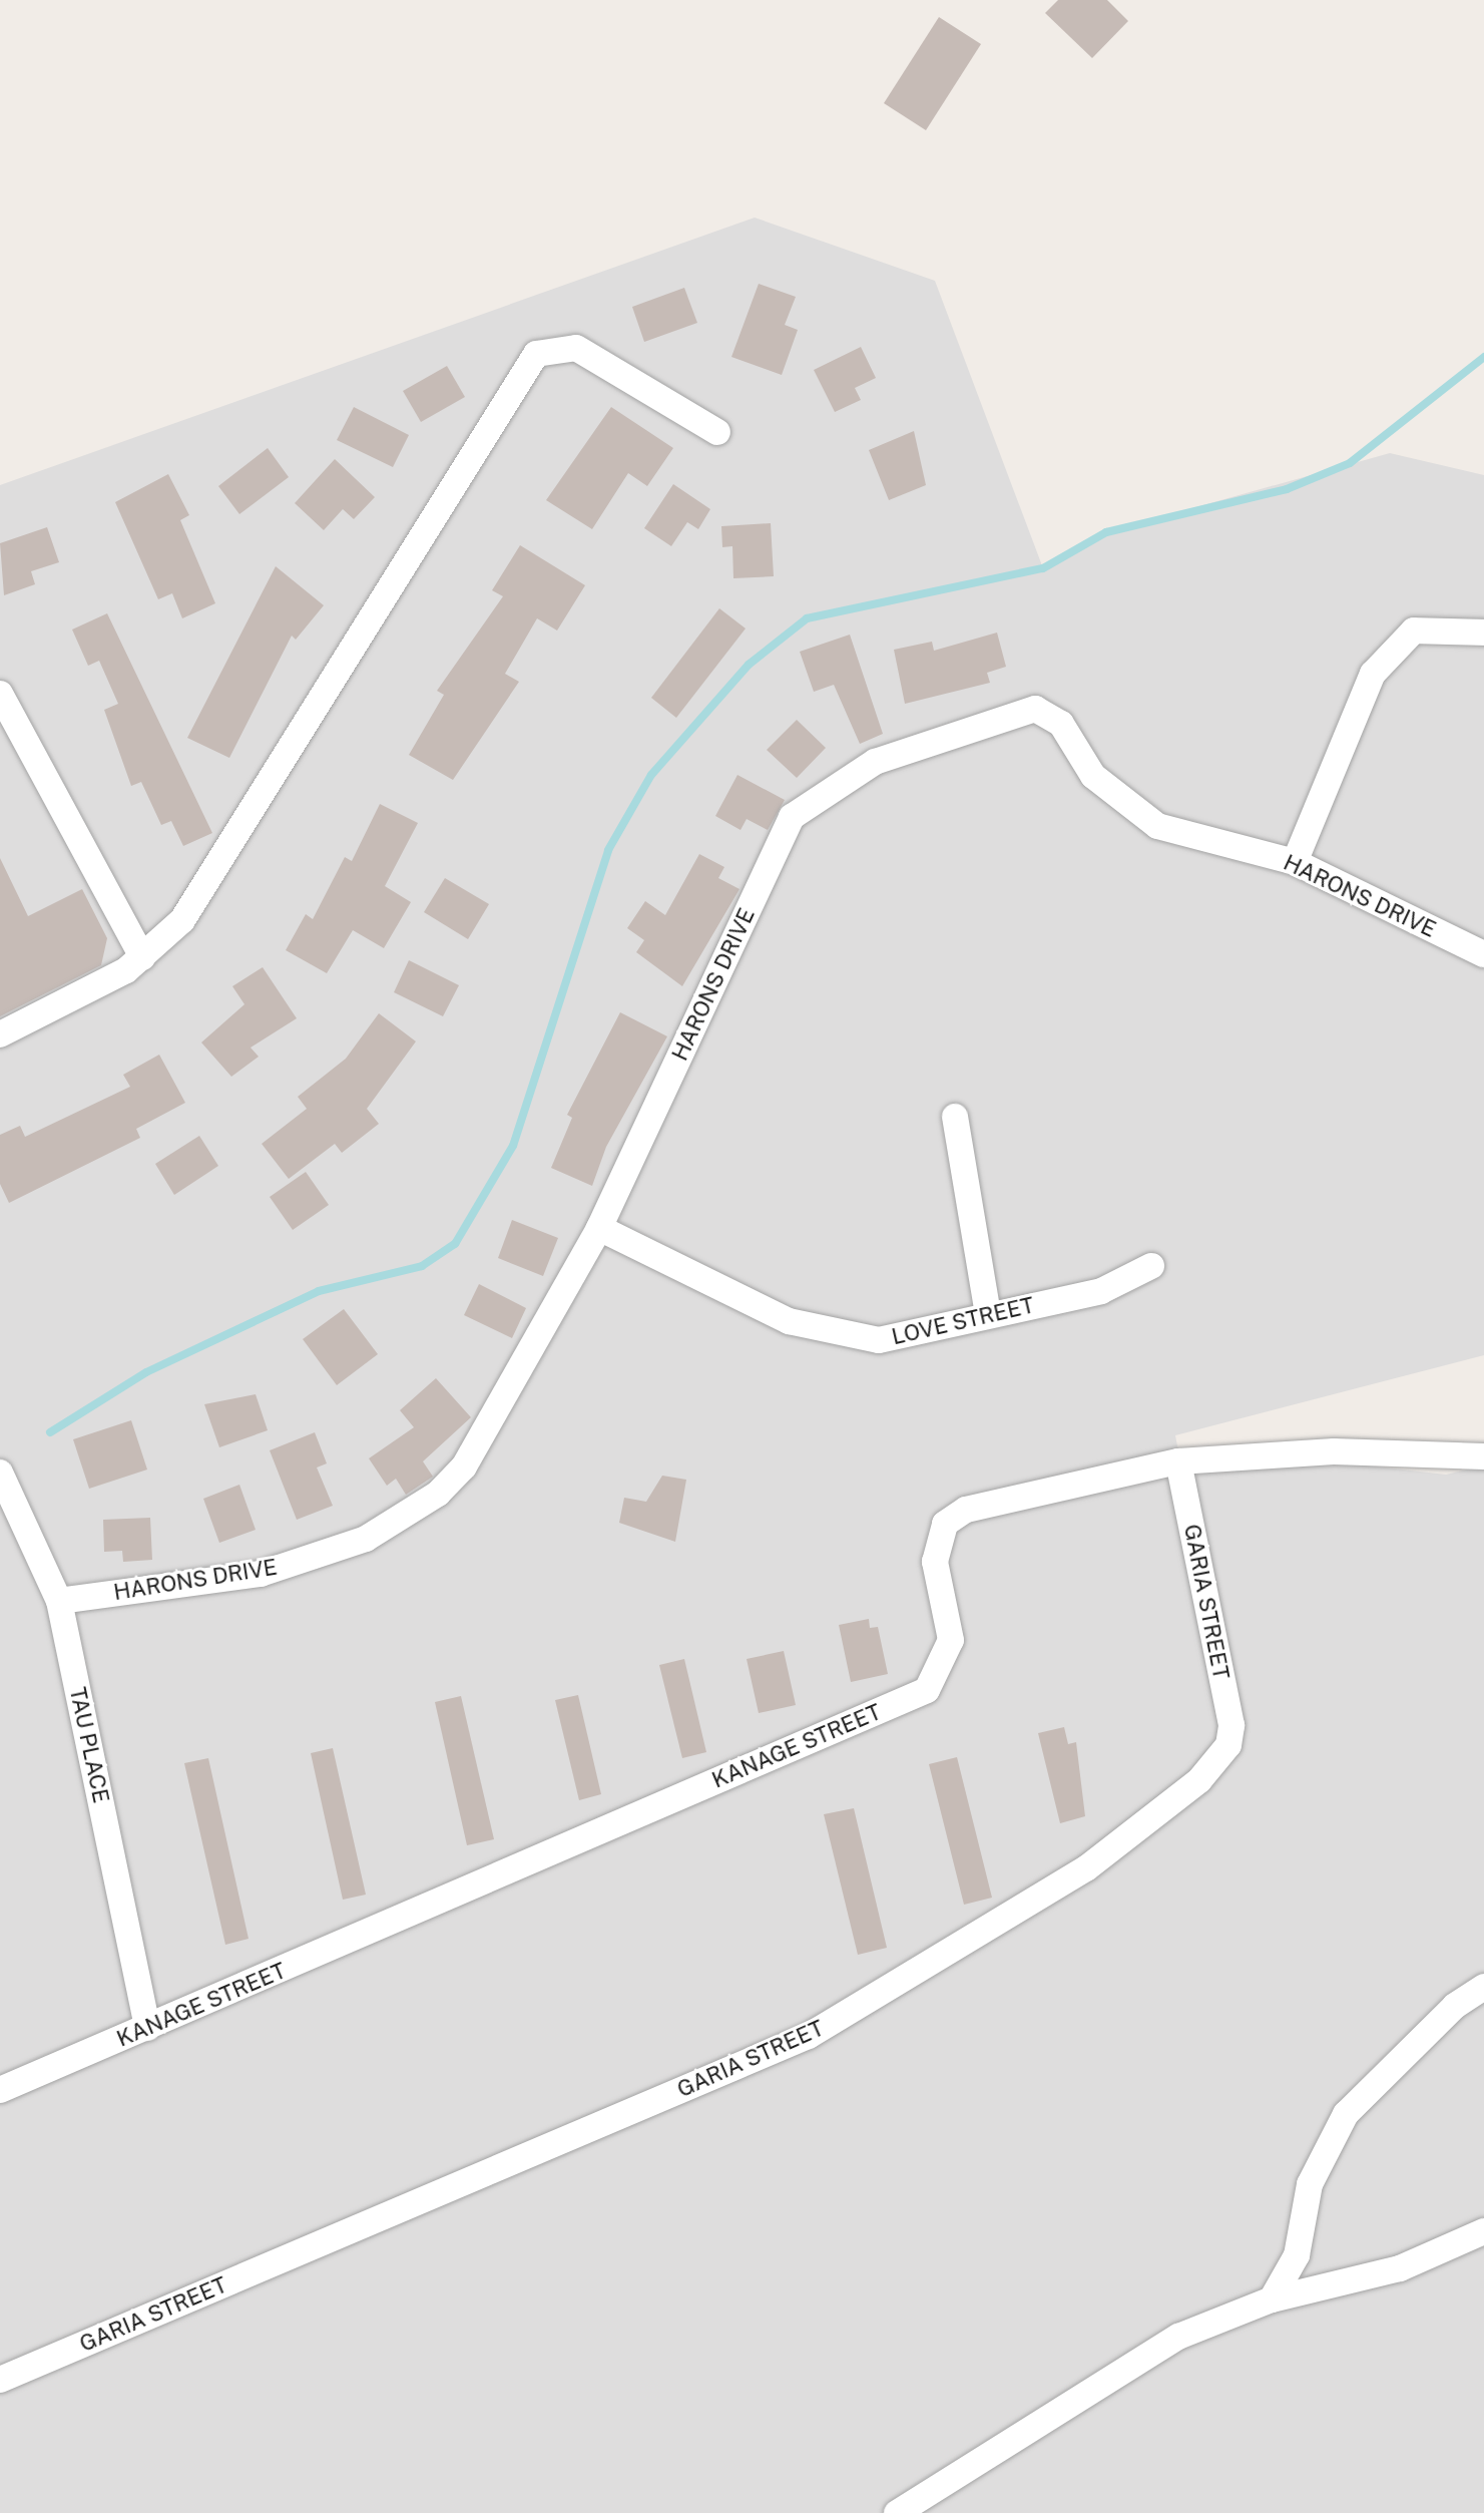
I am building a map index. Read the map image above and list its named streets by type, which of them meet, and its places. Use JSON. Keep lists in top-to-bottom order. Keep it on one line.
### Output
{"streets":{"street":["HARONS DRIVE","LOVE STREET","GARIA STREET","TAU PLACE","KANAGE STREET"]},"crossings":[["HARONS DRIVE","LOVE STREET"],["HARONS DRIVE","TAU PLACE"],["GARIA STREET","KANAGE STREET"],["TAU PLACE","KANAGE STREET"]]}
